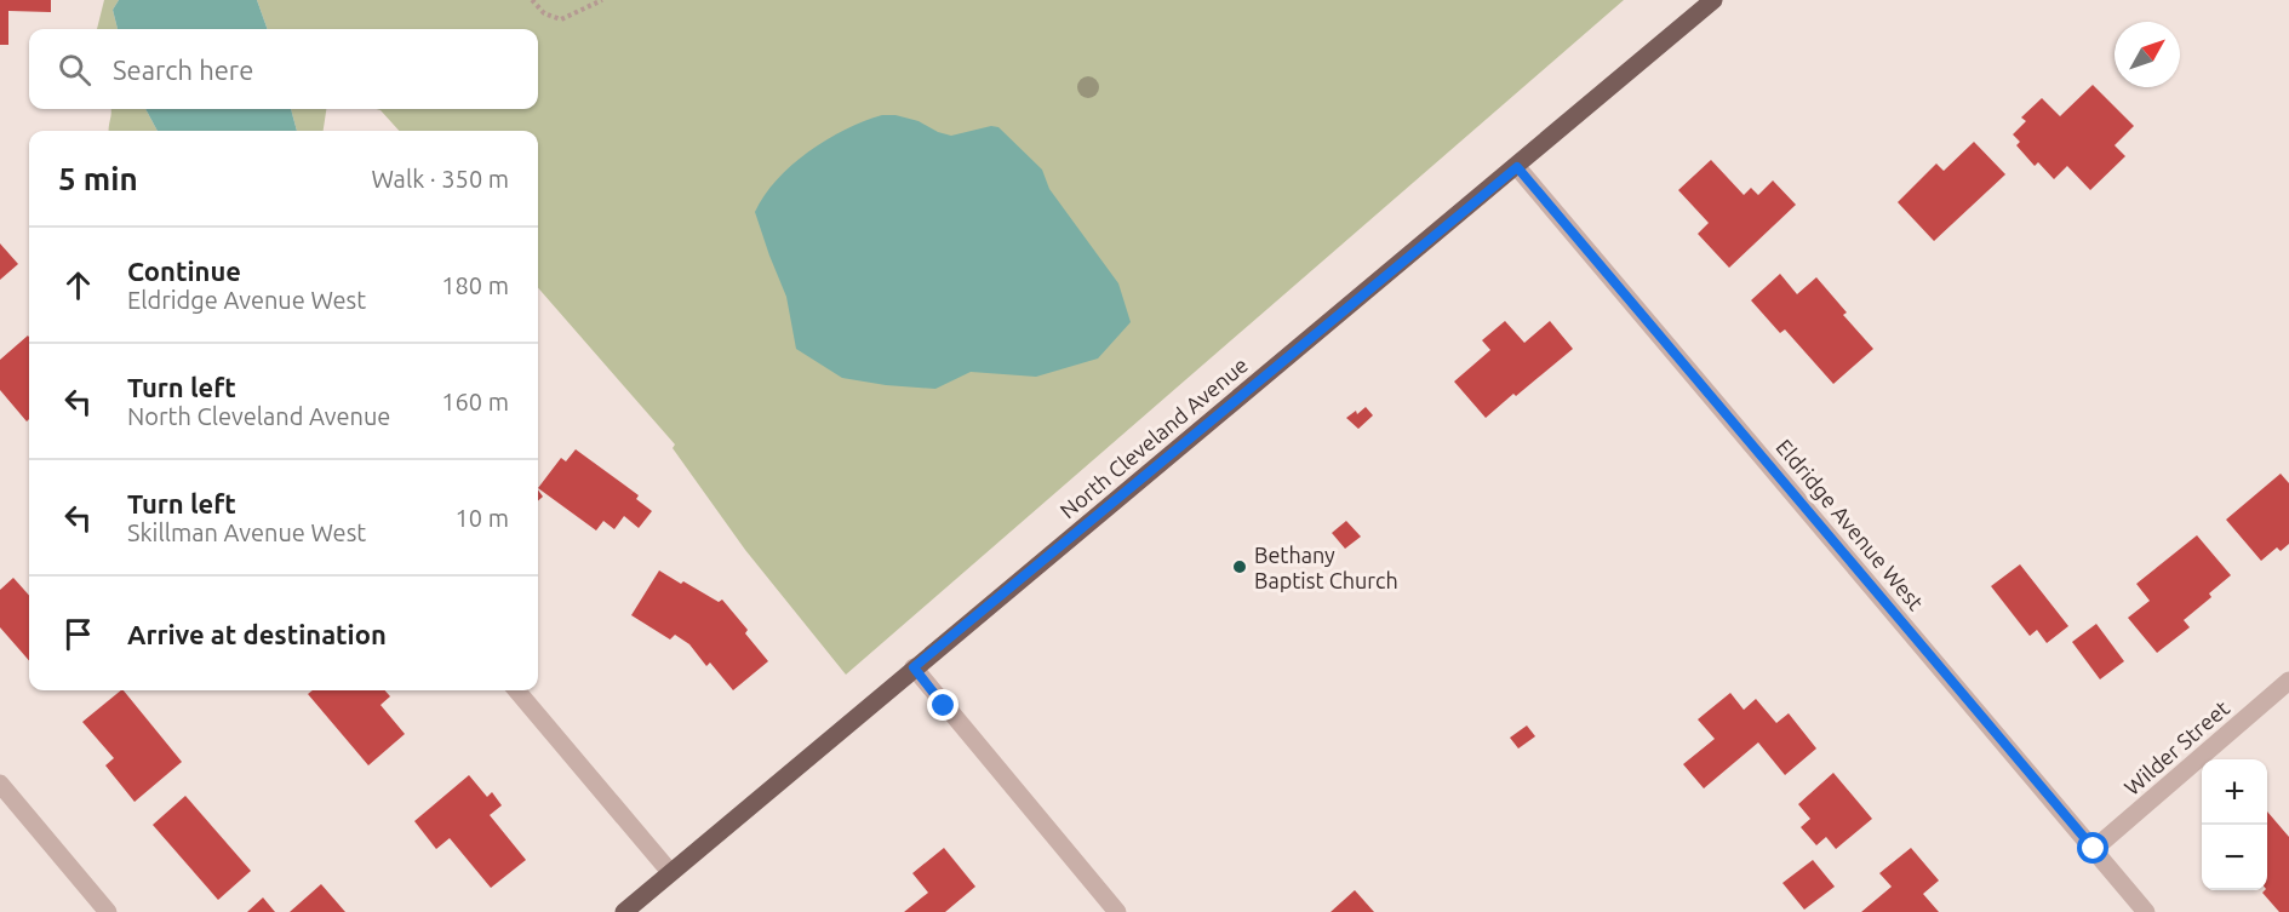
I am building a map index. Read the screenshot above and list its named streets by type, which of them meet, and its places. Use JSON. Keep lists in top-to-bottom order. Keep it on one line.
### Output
{"streets":{"main road":["North Cleveland Avenue"],"street":["Eldridge Avenue West","Wilder Street"]},"crossings":[["North Cleveland Avenue","Eldridge Avenue West"],["Eldridge Avenue West","Wilder Street"]],"places":["Bethany Baptist Church"],"north":"top right","page":{"search":"Search here","heading":["5 min","Walk · 350 m"],"list":[["Continue","Eldridge Avenue West","180 m"],["Turn left","North Cleveland Avenue","160 m"],["Turn left","Skillman Avenue West","10 m"],"Arrive at destination"],"map_buttons":["+","−"]}}
